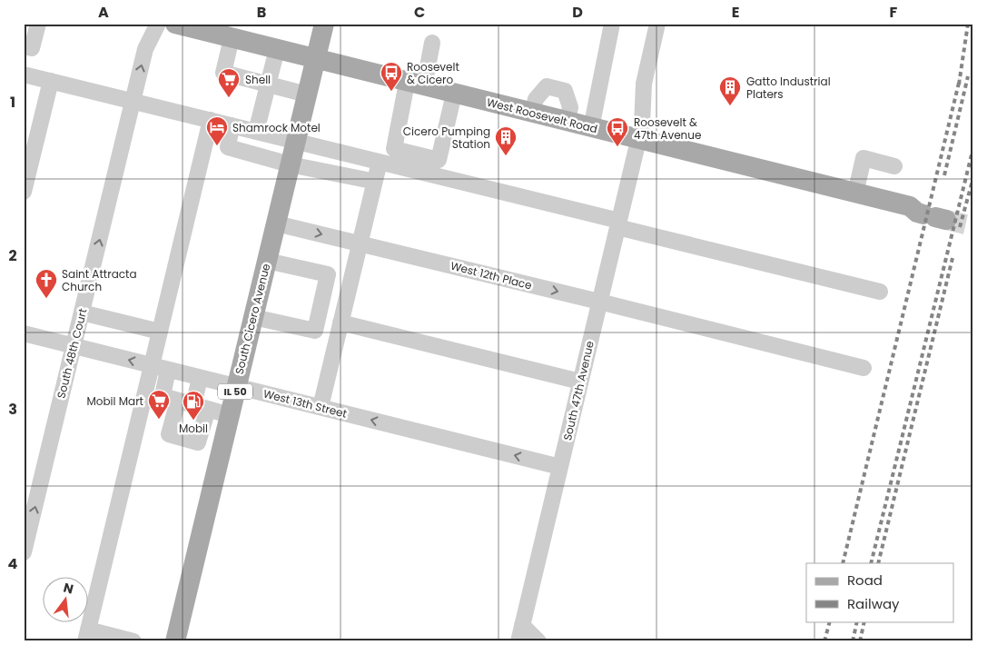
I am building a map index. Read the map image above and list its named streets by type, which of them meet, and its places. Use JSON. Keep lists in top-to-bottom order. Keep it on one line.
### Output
{"streets":{"main road":["West Roosevelt Road","South Cicero Avenue","IL 50"],"street":["West 12th Place","South 48th Court","South 47th Avenue","West 13th Street"]},"crossings":[["West Roosevelt Road","South Cicero Avenue"],["West Roosevelt Road","South 47th Avenue"],["West 12th Place","South Cicero Avenue"],["West 12th Place","South 47th Avenue"],["South Cicero Avenue","West 13th Street"],["South 48th Court","West 13th Street"],["South 47th Avenue","West 13th Street"]],"places":{"bus stop":["Roosevelt & Cicero","Roosevelt & 47th Avenue"],"supermarket":["Shell","Mobil Mart"],"building":["Gatto Industrial Platers","Cicero Pumping Station"],"hotel":["Shamrock Motel"],"church":["Saint Attracta Church"],"fuel station":["Mobil"]},"legend":["Road","Railway"],"north":"top","grid":{"columns":["A","B","C","D","E","F"],"rows":["1","2","3","4"]}}
